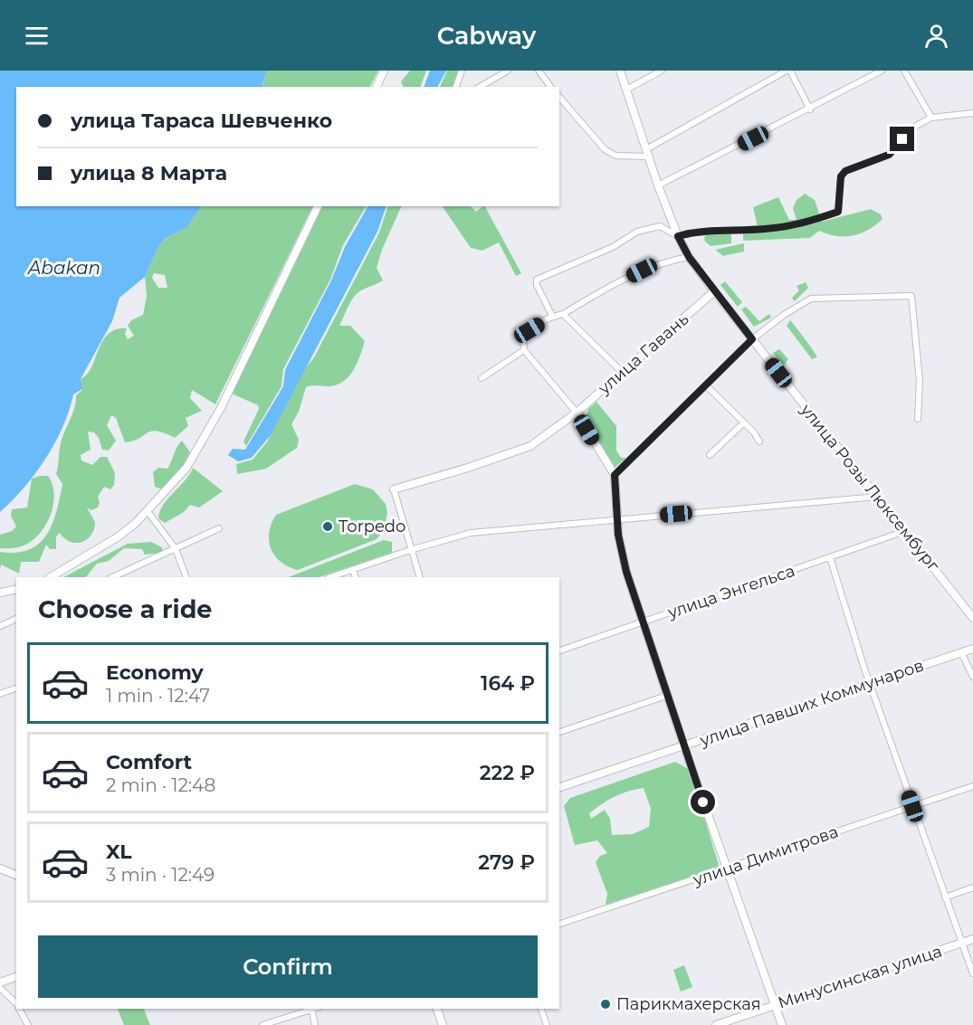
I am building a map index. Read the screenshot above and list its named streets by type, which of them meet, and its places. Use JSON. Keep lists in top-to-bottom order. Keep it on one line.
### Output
{"streets":{"street":["улица Гавань","улица Розы Люксембург","улица Энгельса","улица Павших Коммунаров","улица Димитрова","Минусинская улица"]},"crossings":[["улица Гавань","улица Розы Люксембург"],["улица Розы Люксембург","улица Энгельса"]],"water":["Abakan"],"places":["Torpedo","Парикмахерская"],"page":{"header":"Cabway","banner":["улица Тараса Шевченко","улица 8 Марта"],"heading":"Choose a ride","list":[{"name":"Economy","note":"1 min · 12:47","value":"164 ₽"},{"name":"Comfort","note":"2 min · 12:48","value":"222 ₽"},{"name":"XL","note":"3 min · 12:49","value":"279 ₽"}],"buttons":"Confirm"}}
